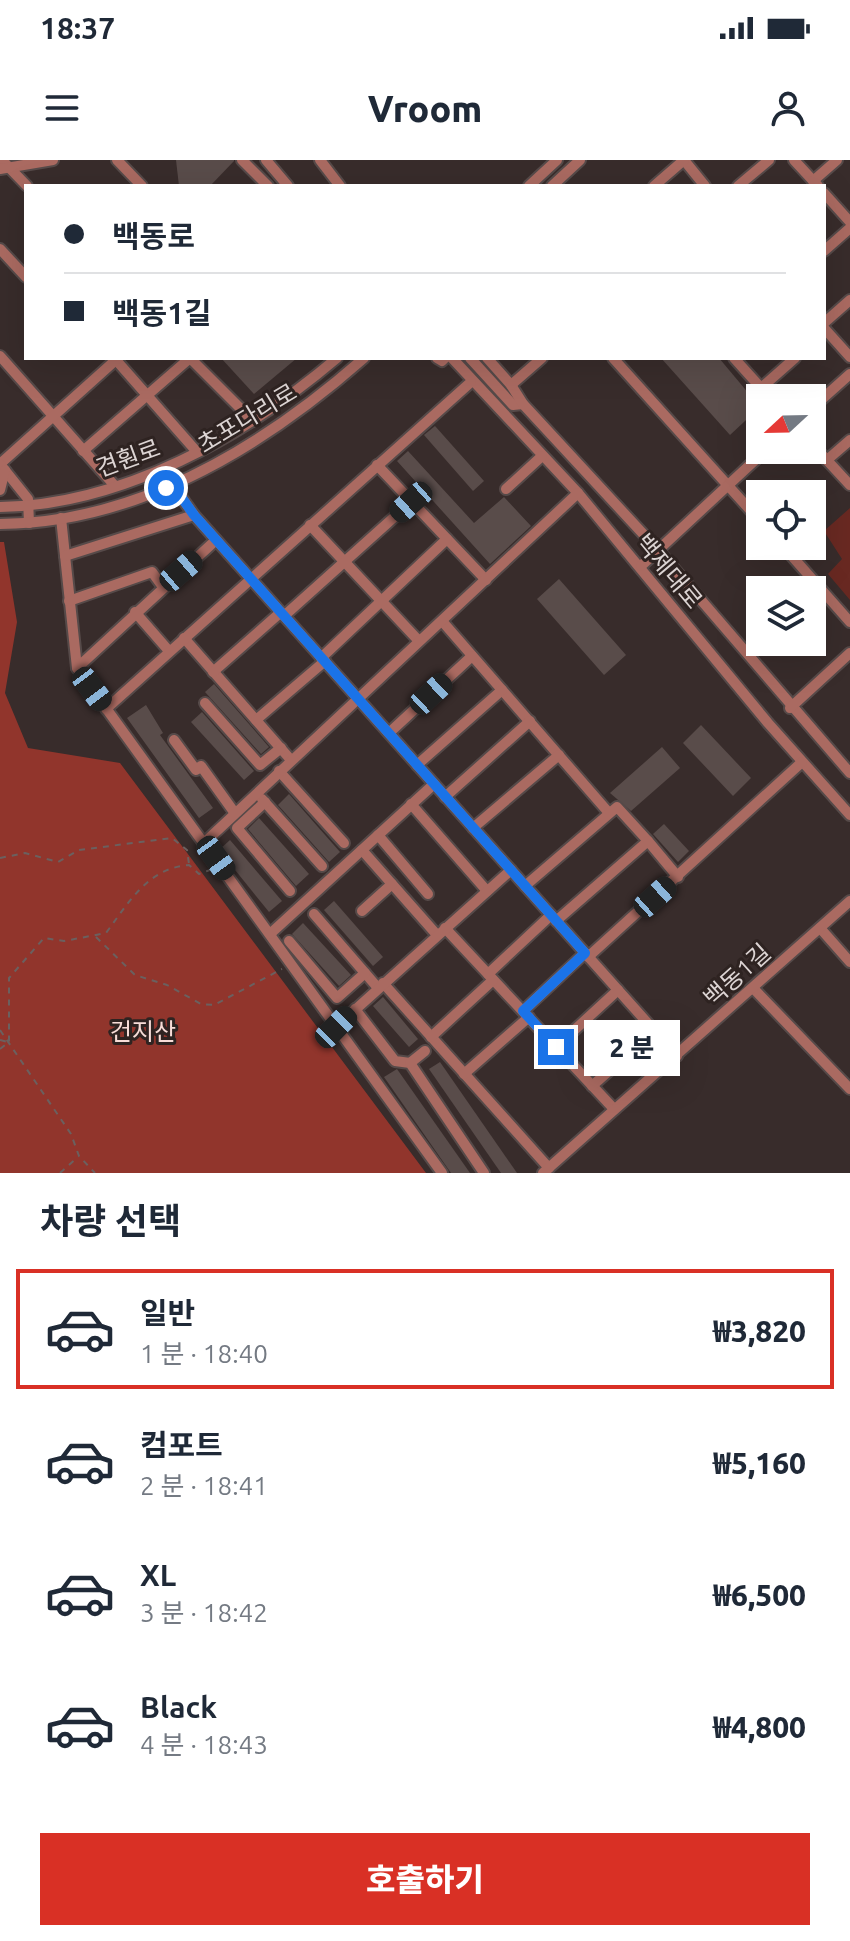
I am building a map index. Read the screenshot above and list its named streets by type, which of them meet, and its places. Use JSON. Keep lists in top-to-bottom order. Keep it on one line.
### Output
{"streets":{"street":["초포다리로","견훤로","백제대로","백동1길"]},"parks":["건지산"],"north":"left","page":{"status":"18:37","header":"Vroom","banner":["백동로","백동1길"],"bubble":"2 분","heading":"차량 선택","list":[{"name":"일반","note":"1 분 · 18:40","value":"₩3,820"},{"name":"컴포트","note":"2 분 · 18:41","value":"₩5,160"},{"name":"XL","note":"3 분 · 18:42","value":"₩6,500"},{"name":"Black","note":"4 분 · 18:43","value":"₩4,800"}],"buttons":"호출하기"}}
